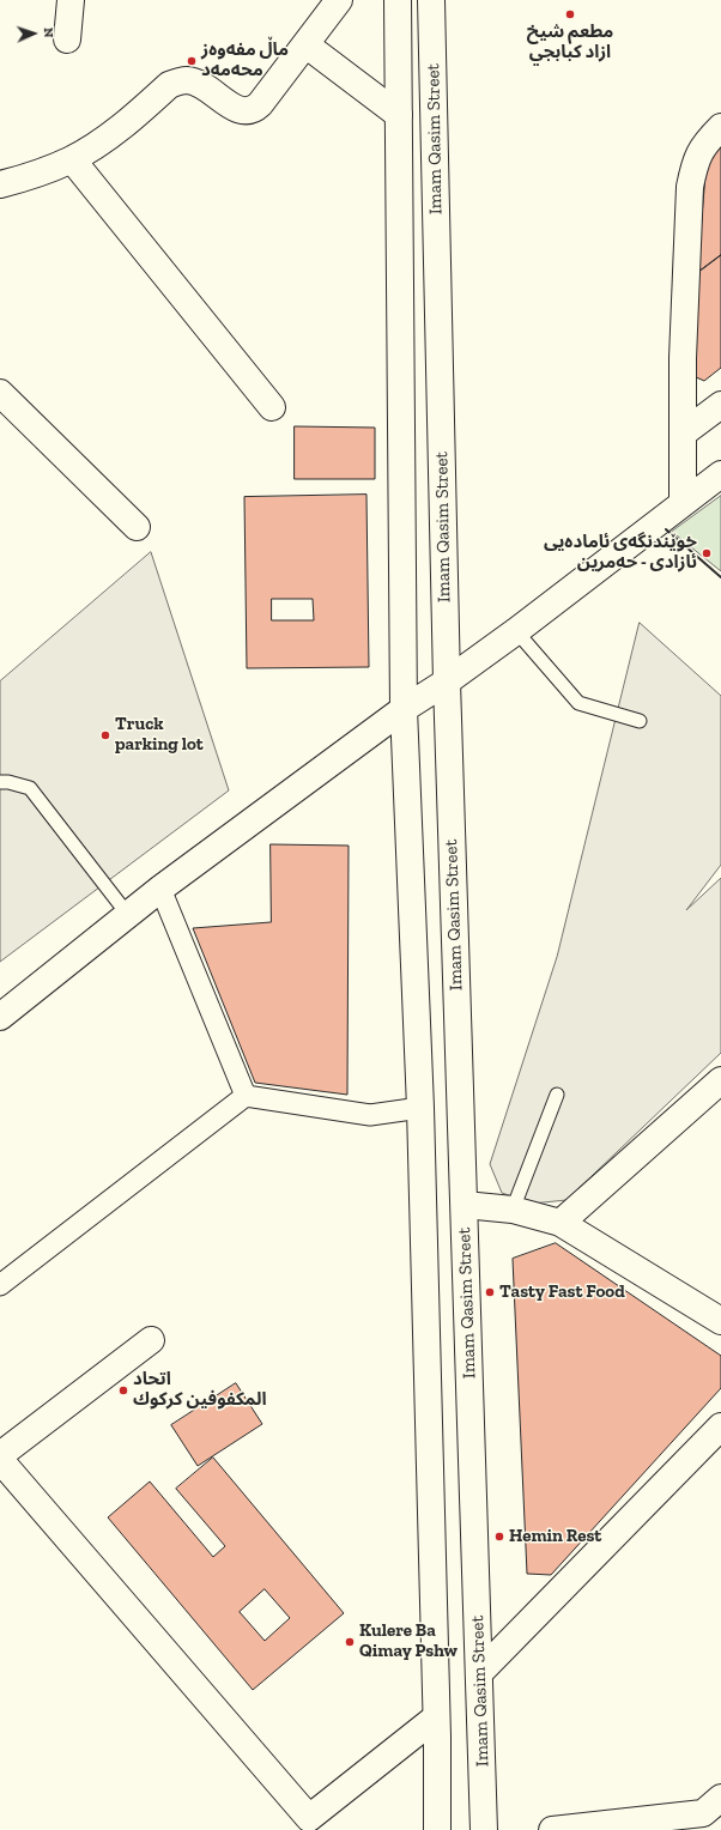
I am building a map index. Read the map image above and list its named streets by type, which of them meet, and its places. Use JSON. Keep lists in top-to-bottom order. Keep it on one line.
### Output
{"streets":{"street":["Imam Qasim Street"]},"places":["مطعم شيخ ازاد كبابجي","ماڵ مفەوەز محەمەد","خوێندنگەی ئامادەیی ئازادی - حەمرین","Truck parking lot","Tasty Fast Food","اتحاد المكفوفين كركوك","Hemin Rest","Kulere Ba Qimay Pshw"],"north":"right"}
